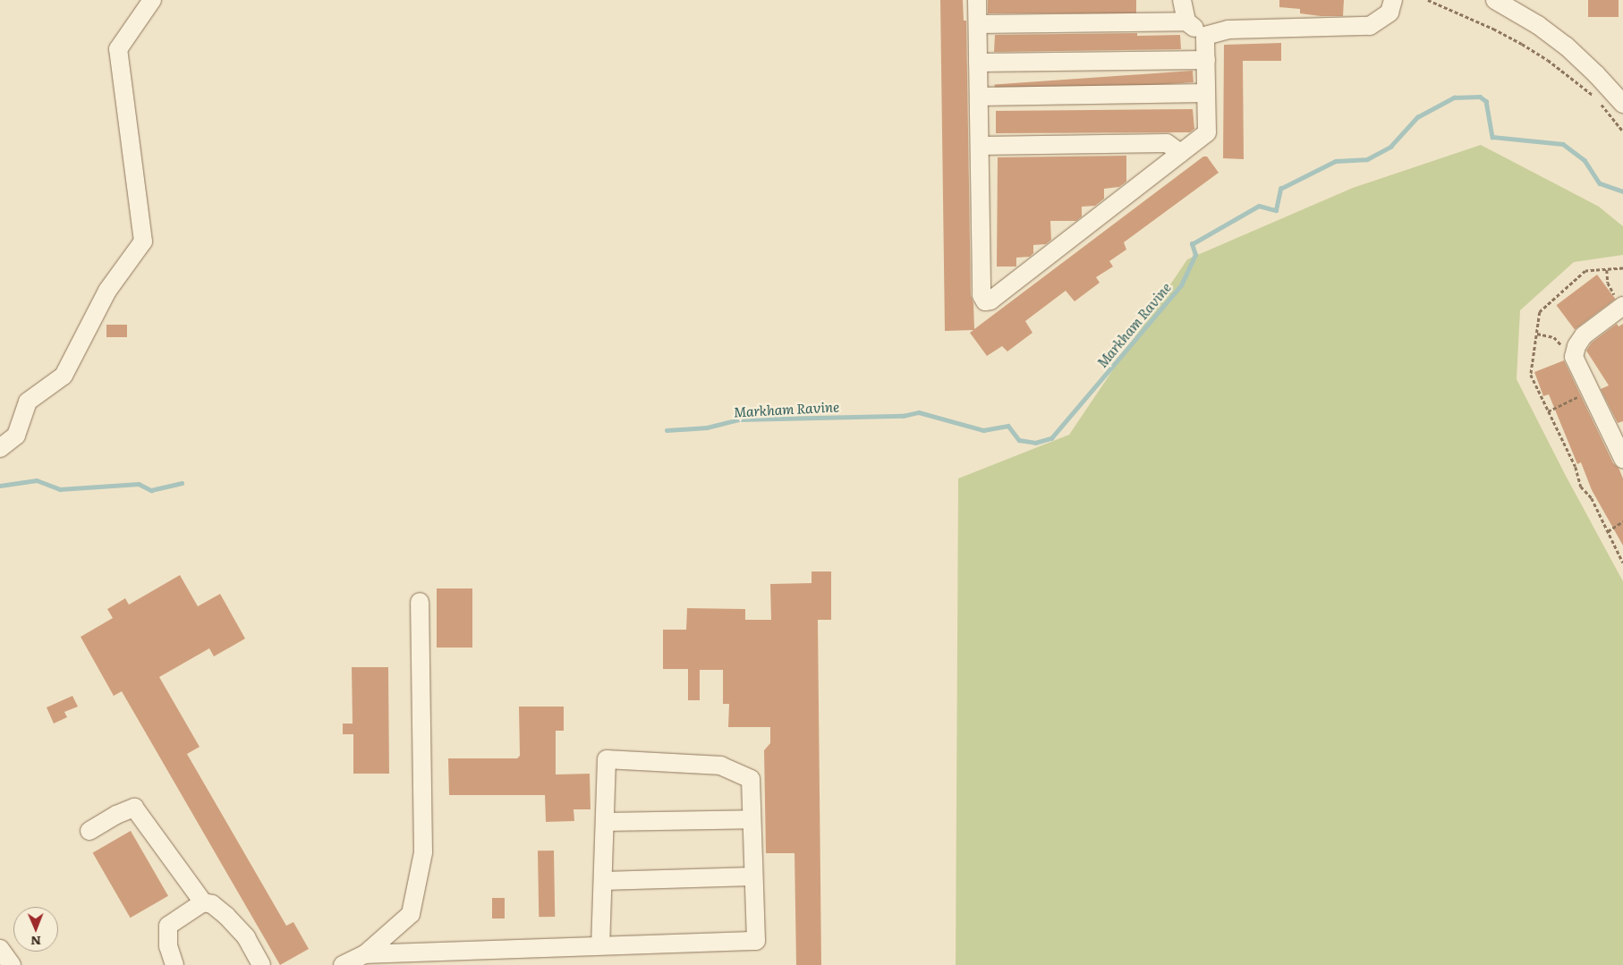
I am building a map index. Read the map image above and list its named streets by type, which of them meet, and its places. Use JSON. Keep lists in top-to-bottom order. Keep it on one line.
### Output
{"water":["Markham Ravine"],"north":"bottom"}
